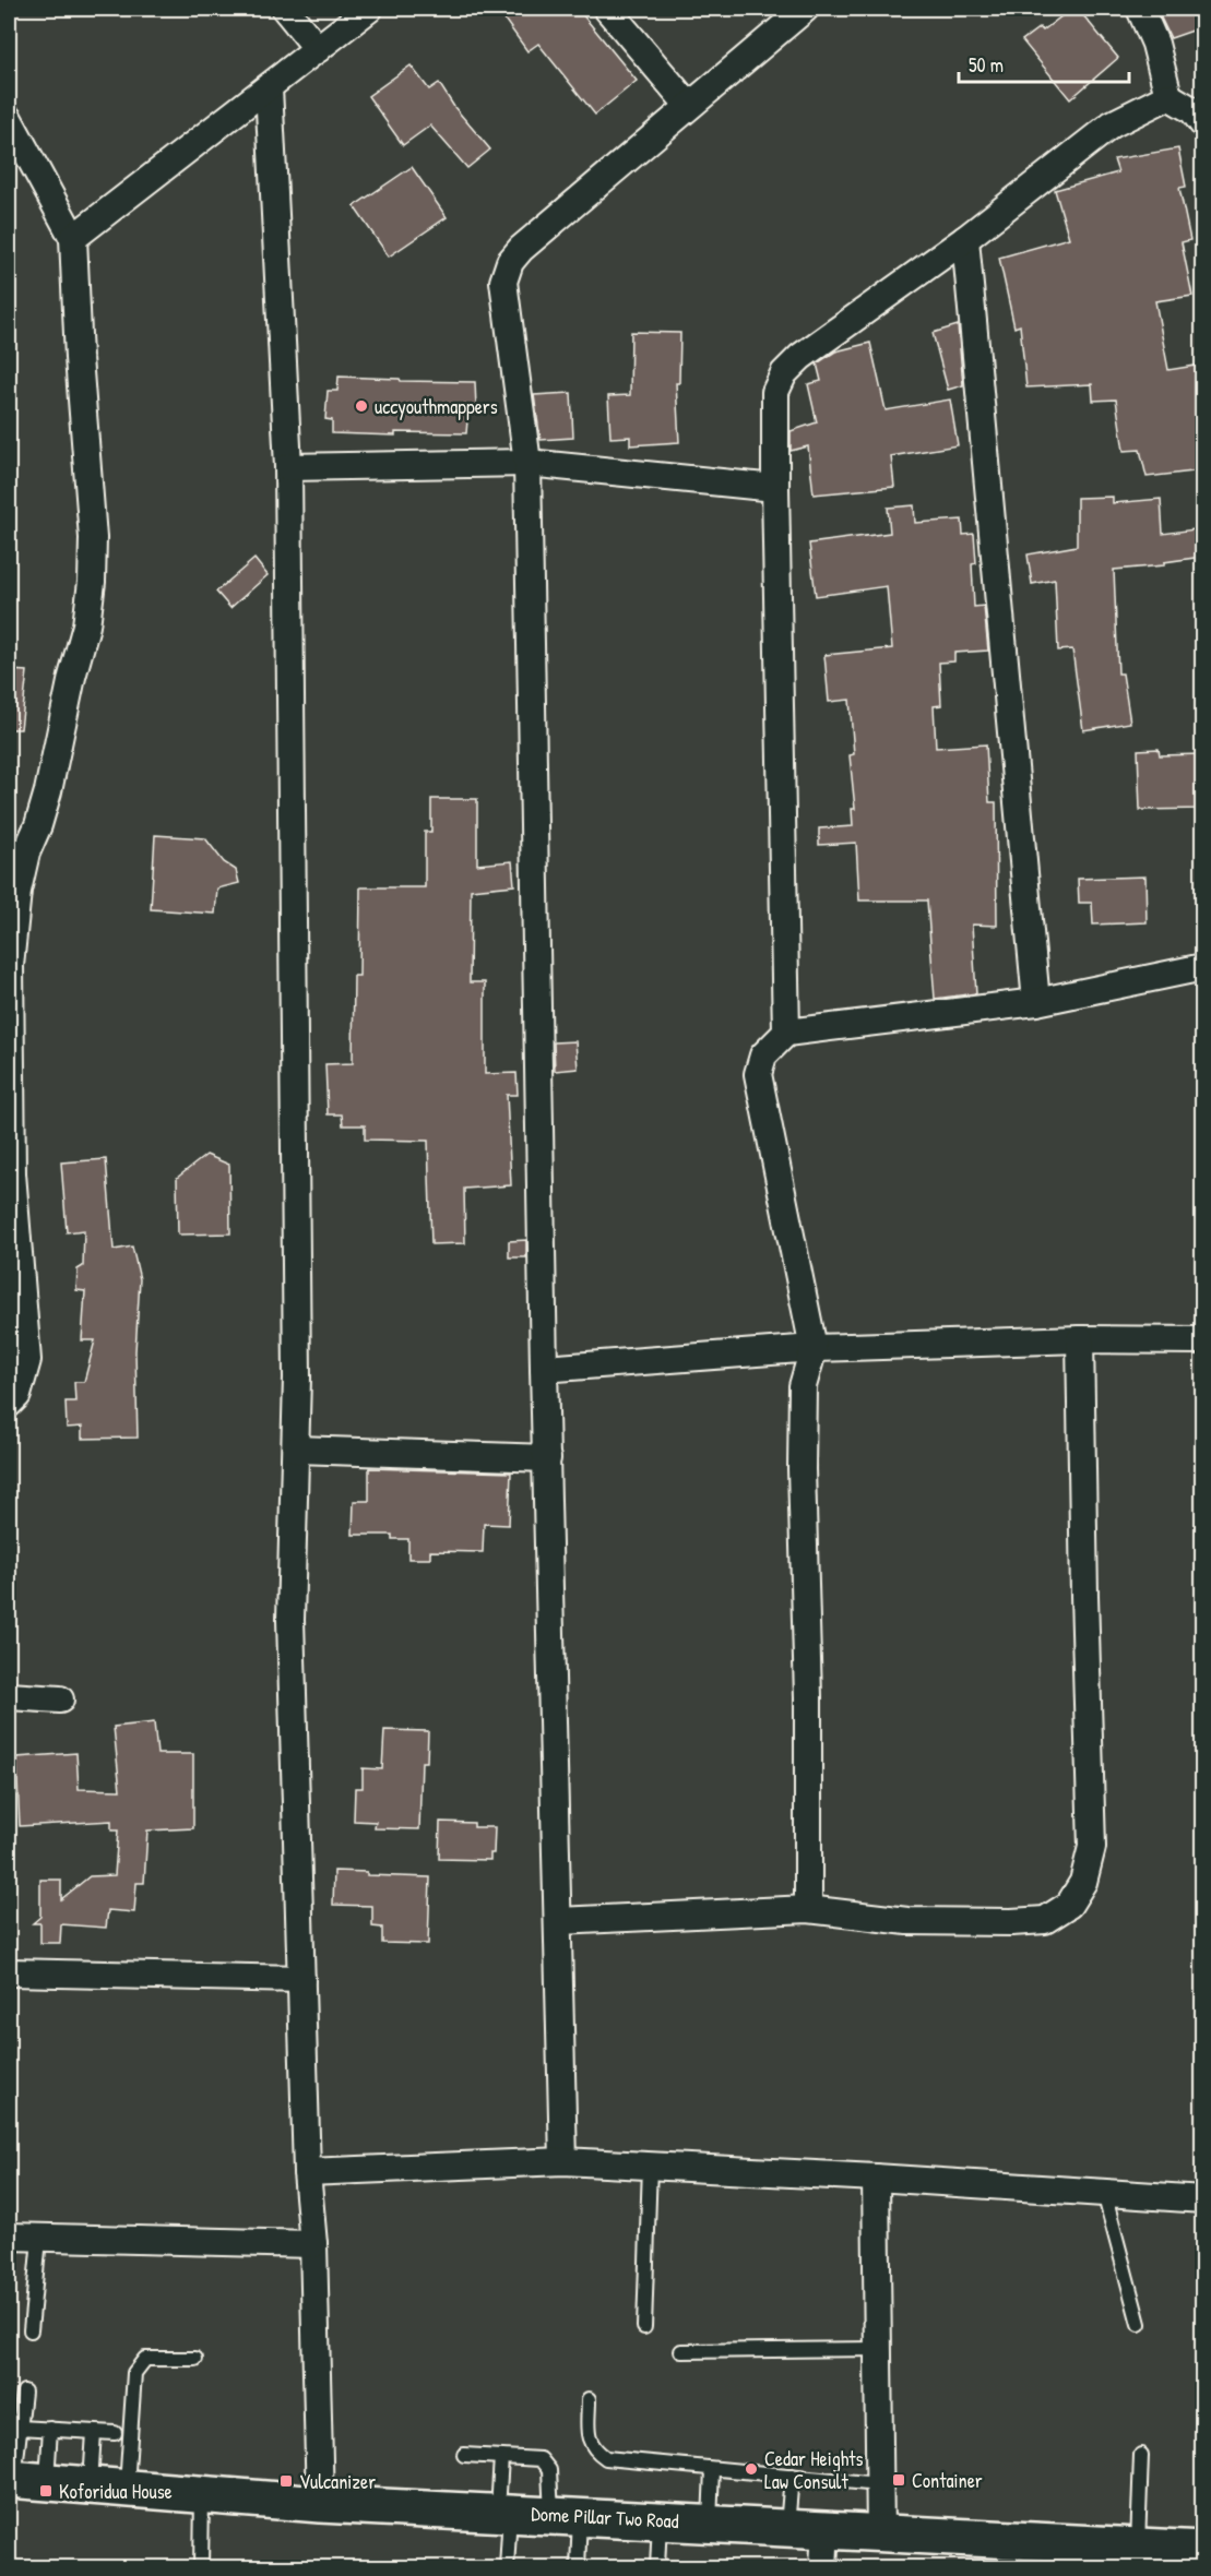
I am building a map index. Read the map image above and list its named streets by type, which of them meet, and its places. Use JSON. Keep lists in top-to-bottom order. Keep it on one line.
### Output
{"streets":{"street":["Dome Pillar Two Road"]},"places":{"other":["uccyouthmappers","Cedar Heights Law Consult"],"transit":["Container","Vulcanizer","Koforidua House"]},"scale_bar":"50 m"}
